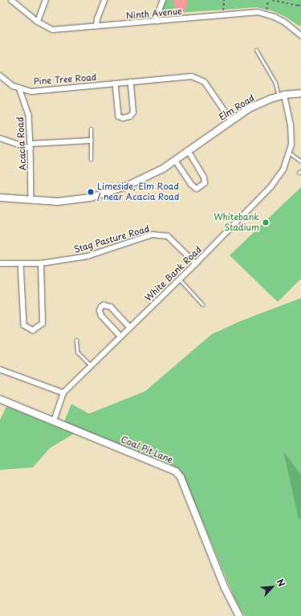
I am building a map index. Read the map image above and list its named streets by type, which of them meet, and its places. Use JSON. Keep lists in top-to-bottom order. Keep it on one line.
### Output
{"streets":{"street":["Ninth Avenue","Pine Tree Road","Elm Road","Acacia Road","Stag Pasture Road","White Bank Road","Coal Pit Lane"]},"crossings":[["Pine Tree Road","Elm Road"],["Pine Tree Road","Acacia Road"],["Elm Road","Acacia Road"],["Elm Road","White Bank Road"],["Stag Pasture Road","White Bank Road"]],"places":["Limeside, Elm Road / near Acacia Road","Whitebank Stadium"],"north":"top right"}
